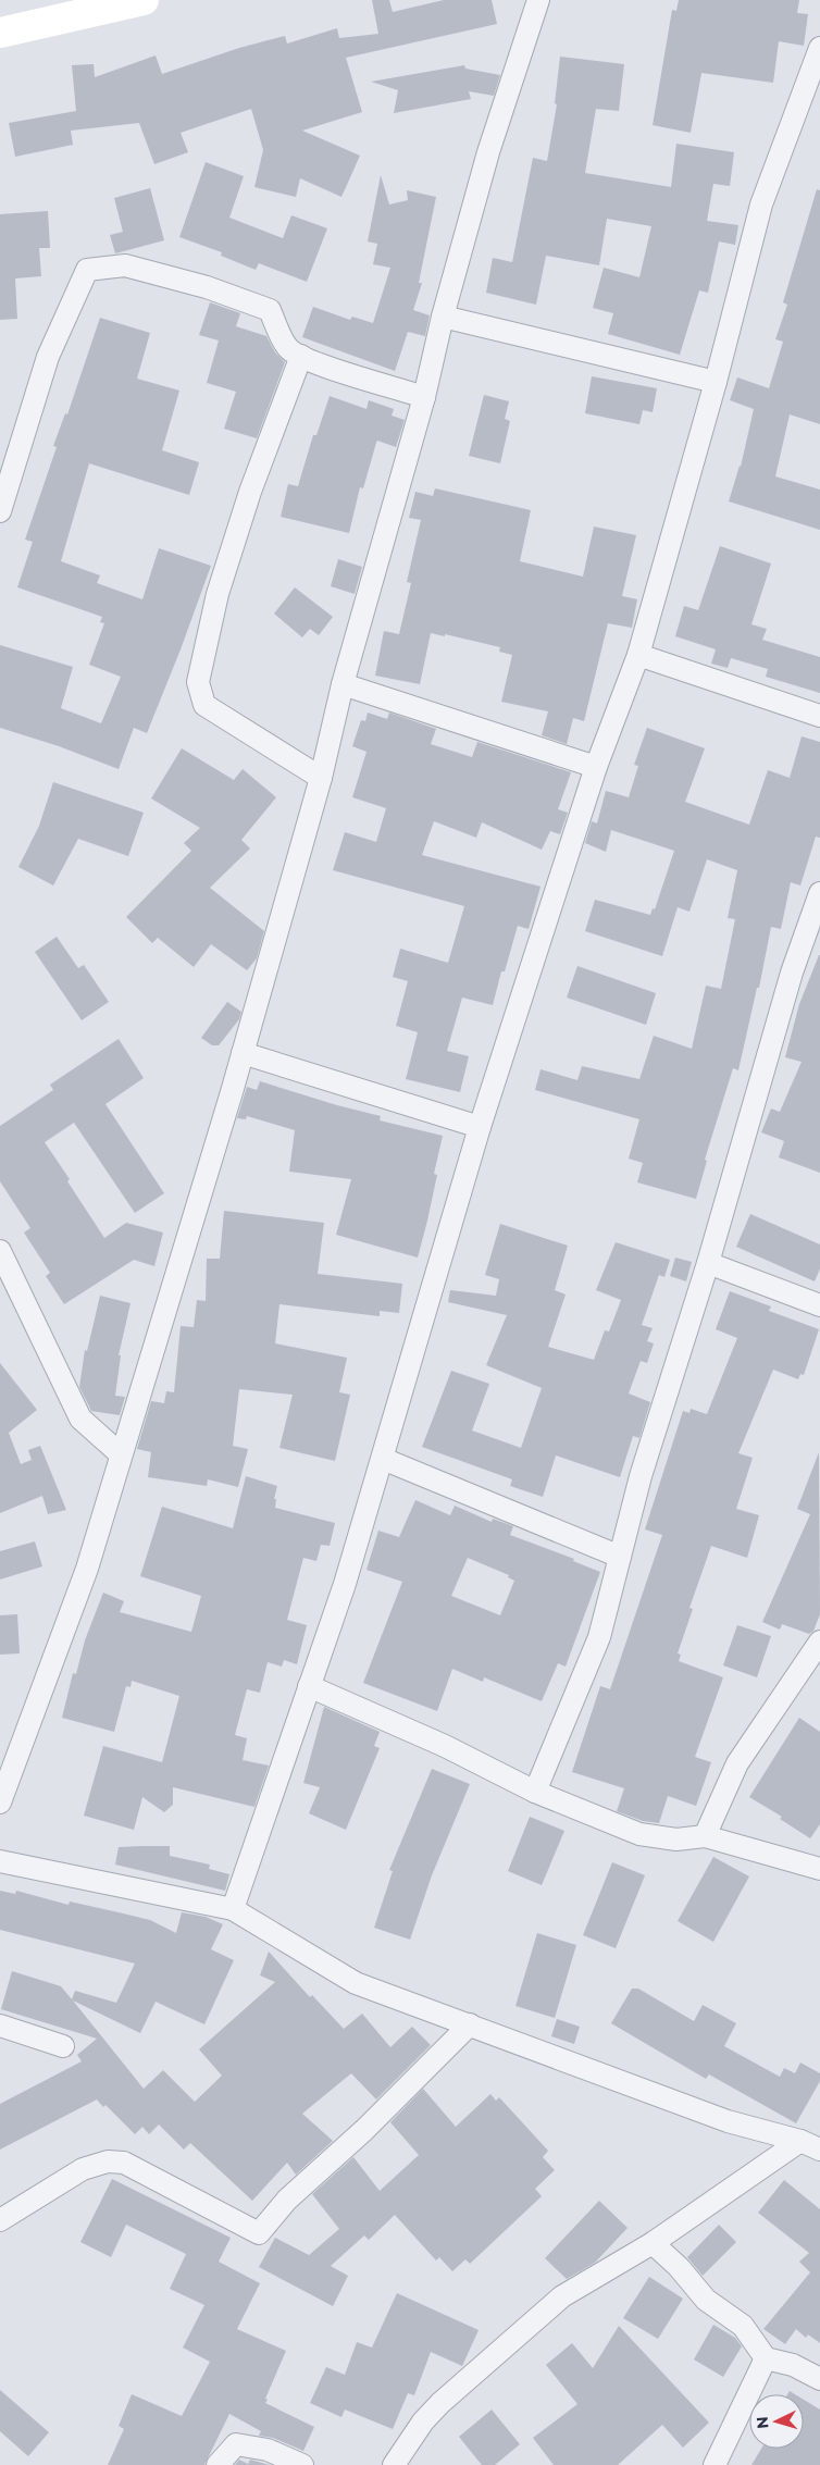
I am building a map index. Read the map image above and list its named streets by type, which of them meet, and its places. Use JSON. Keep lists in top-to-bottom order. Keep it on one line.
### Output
{"north":"left"}
